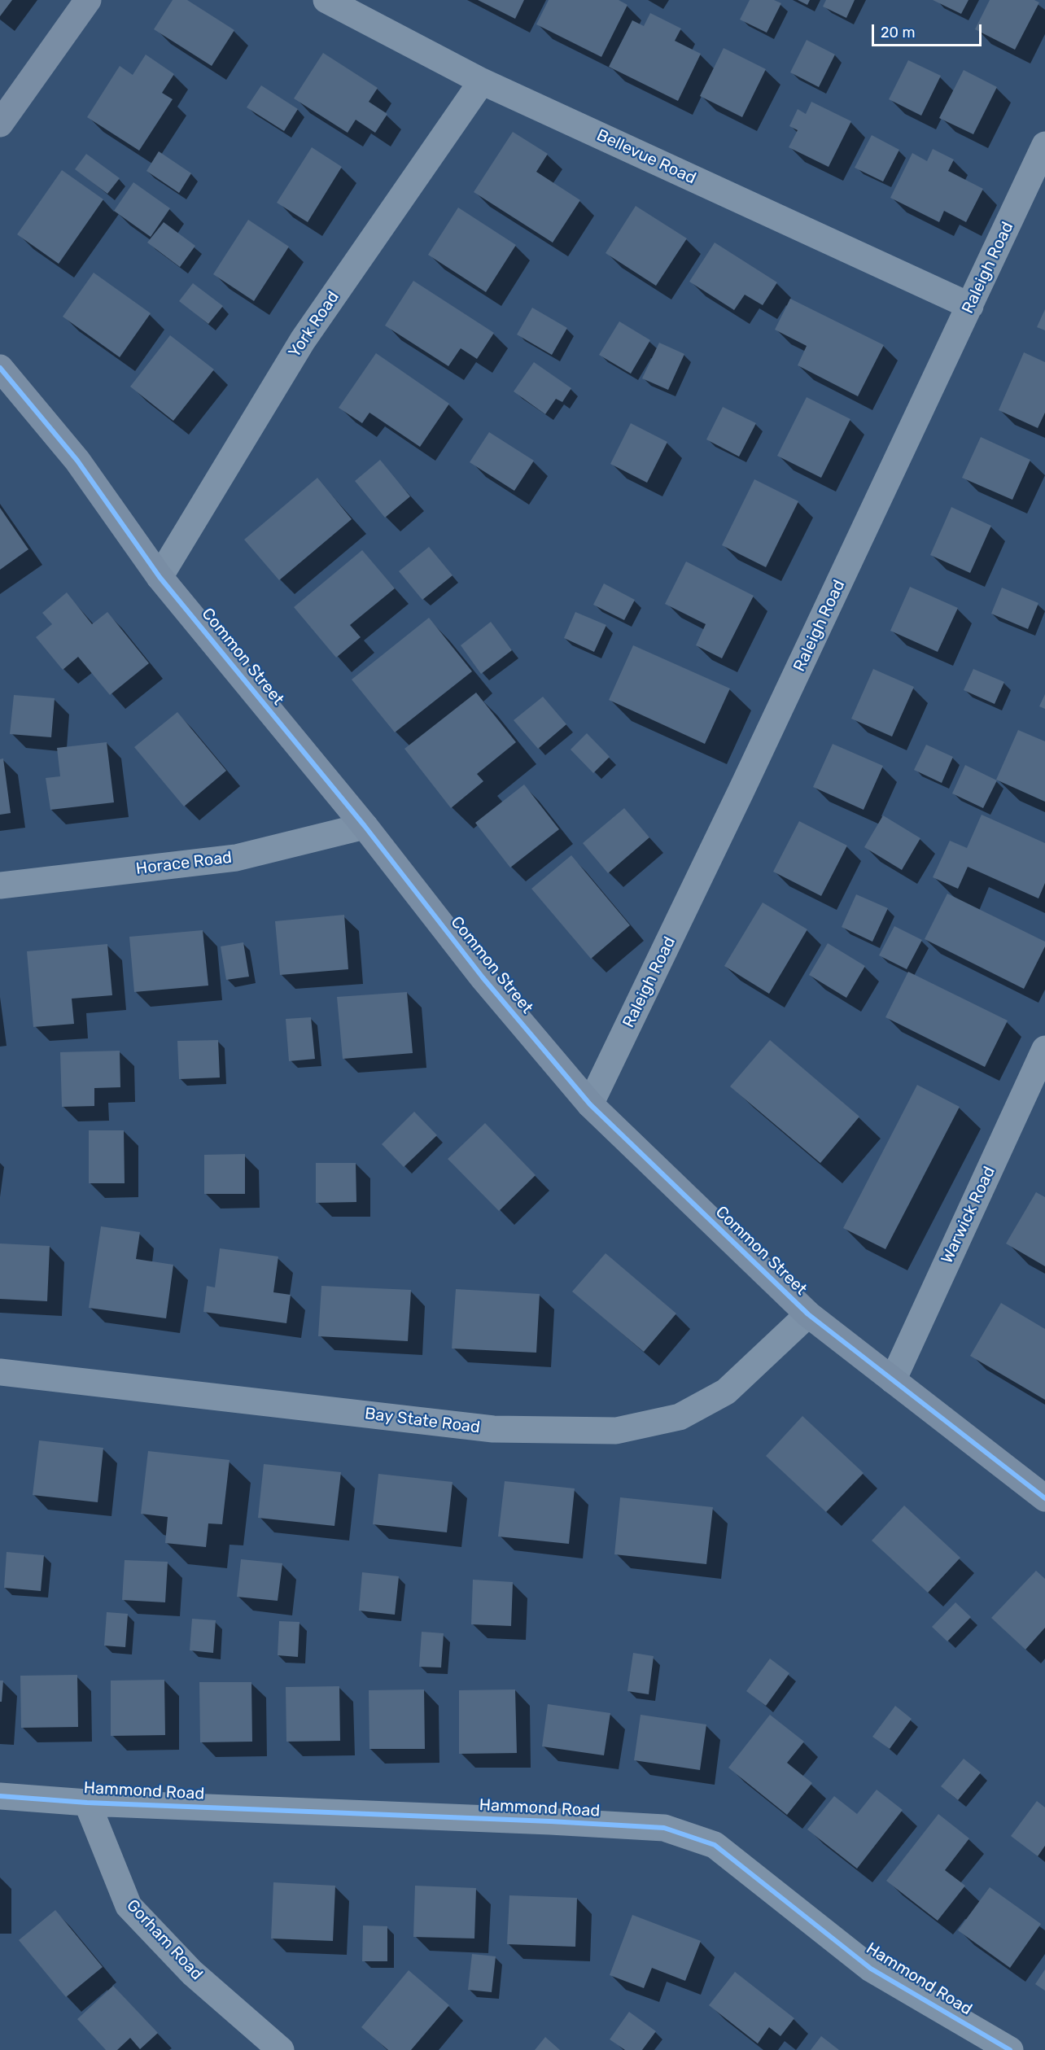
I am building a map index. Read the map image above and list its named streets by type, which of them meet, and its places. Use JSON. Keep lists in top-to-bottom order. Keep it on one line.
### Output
{"streets":{"main road":["Common Street"],"street":["Bellevue Road","Raleigh Road","York Road","Horace Road","Warwick Road","Bay State Road","Hammond Road","Gorham Road"]},"crossings":[["Bellevue Road","Raleigh Road"],["Bellevue Road","York Road"],["Raleigh Road","Common Street"],["York Road","Common Street"],["Common Street","Horace Road"],["Common Street","Warwick Road"],["Common Street","Bay State Road"],["Hammond Road","Gorham Road"]],"scale_bar":"20 m"}
